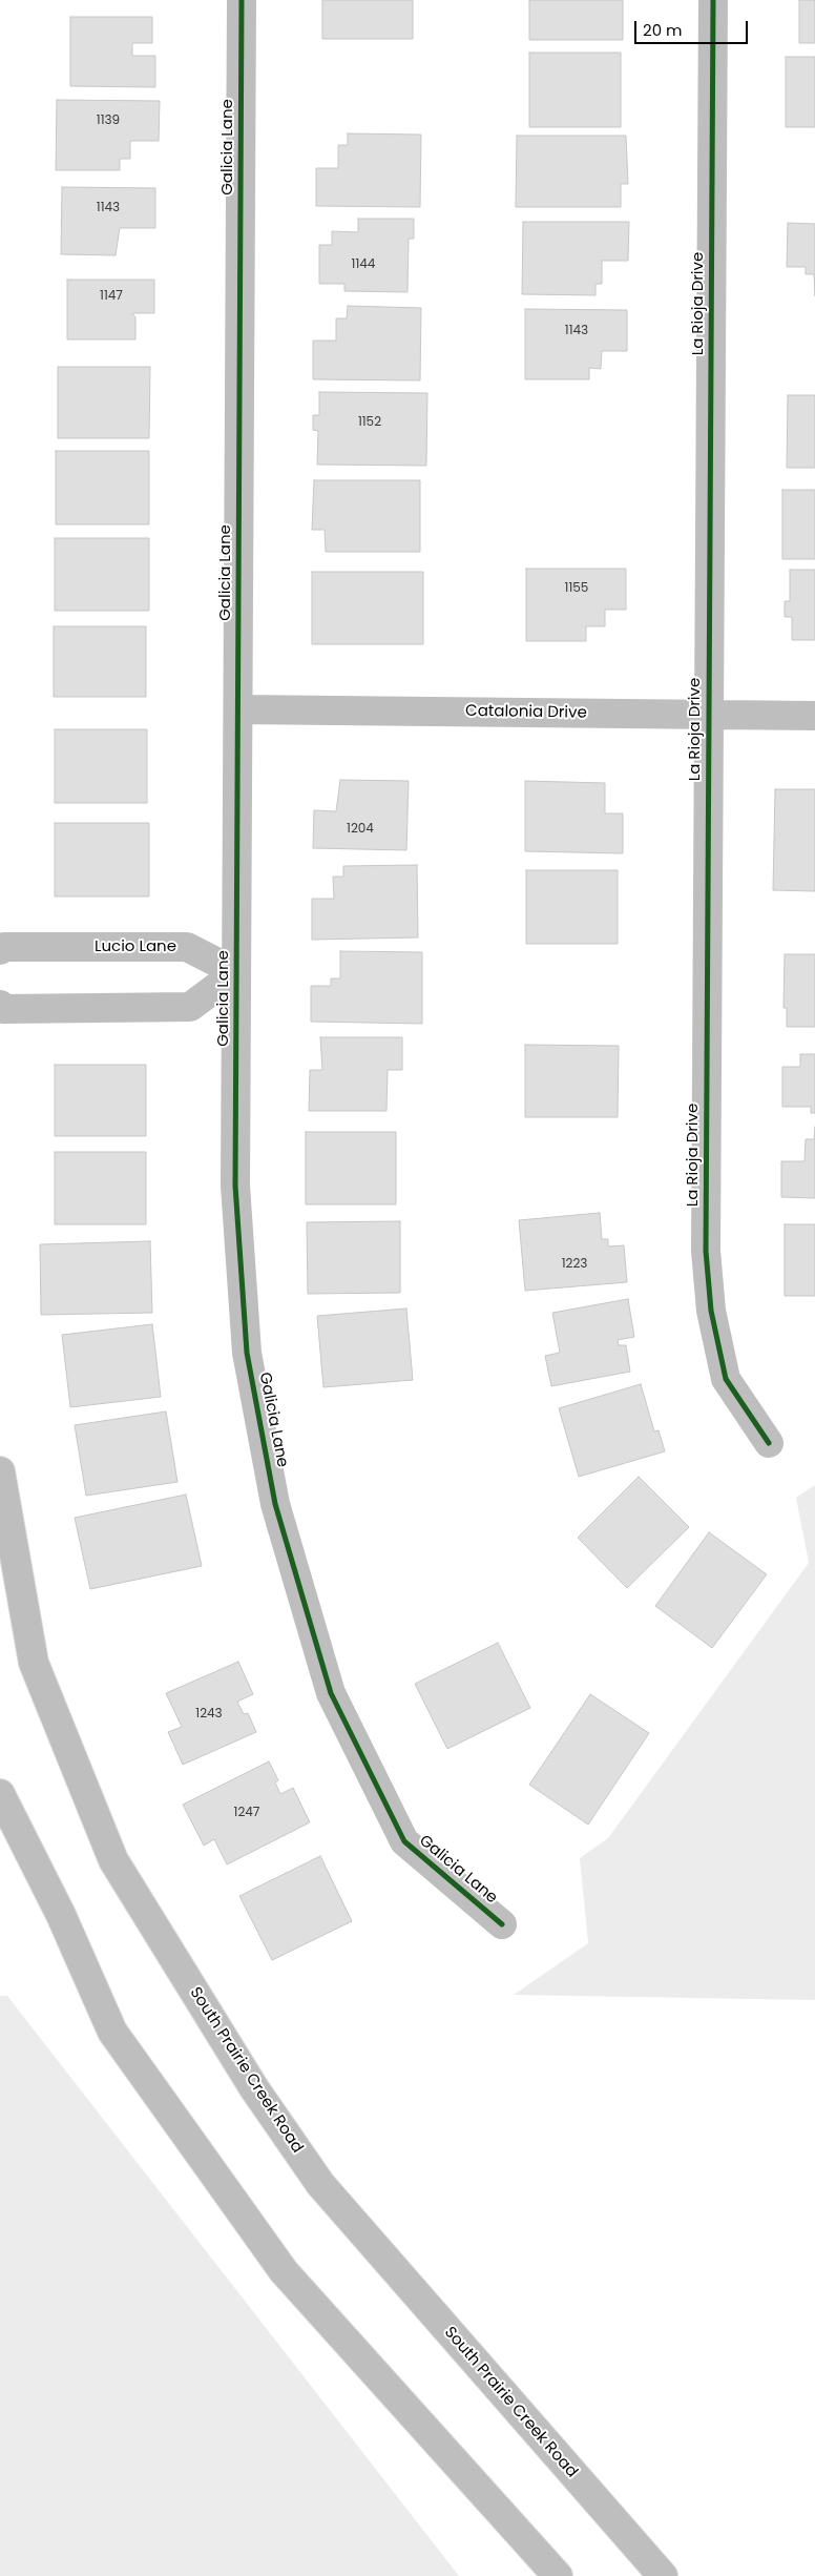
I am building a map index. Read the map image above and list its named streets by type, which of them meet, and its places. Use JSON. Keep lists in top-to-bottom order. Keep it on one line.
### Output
{"streets":{"street":["Galicia Lane","La Rioja Drive","Catalonia Drive","Lucio Lane","South Prairie Creek Road"]},"crossings":[["Galicia Lane","Catalonia Drive"],["Galicia Lane","Lucio Lane"],["La Rioja Drive","Catalonia Drive"]],"house_numbers":["1139","1143","1144","1147","1143","1152","1155","1204","1223","1243","1247"],"scale_bar":"20 m"}
